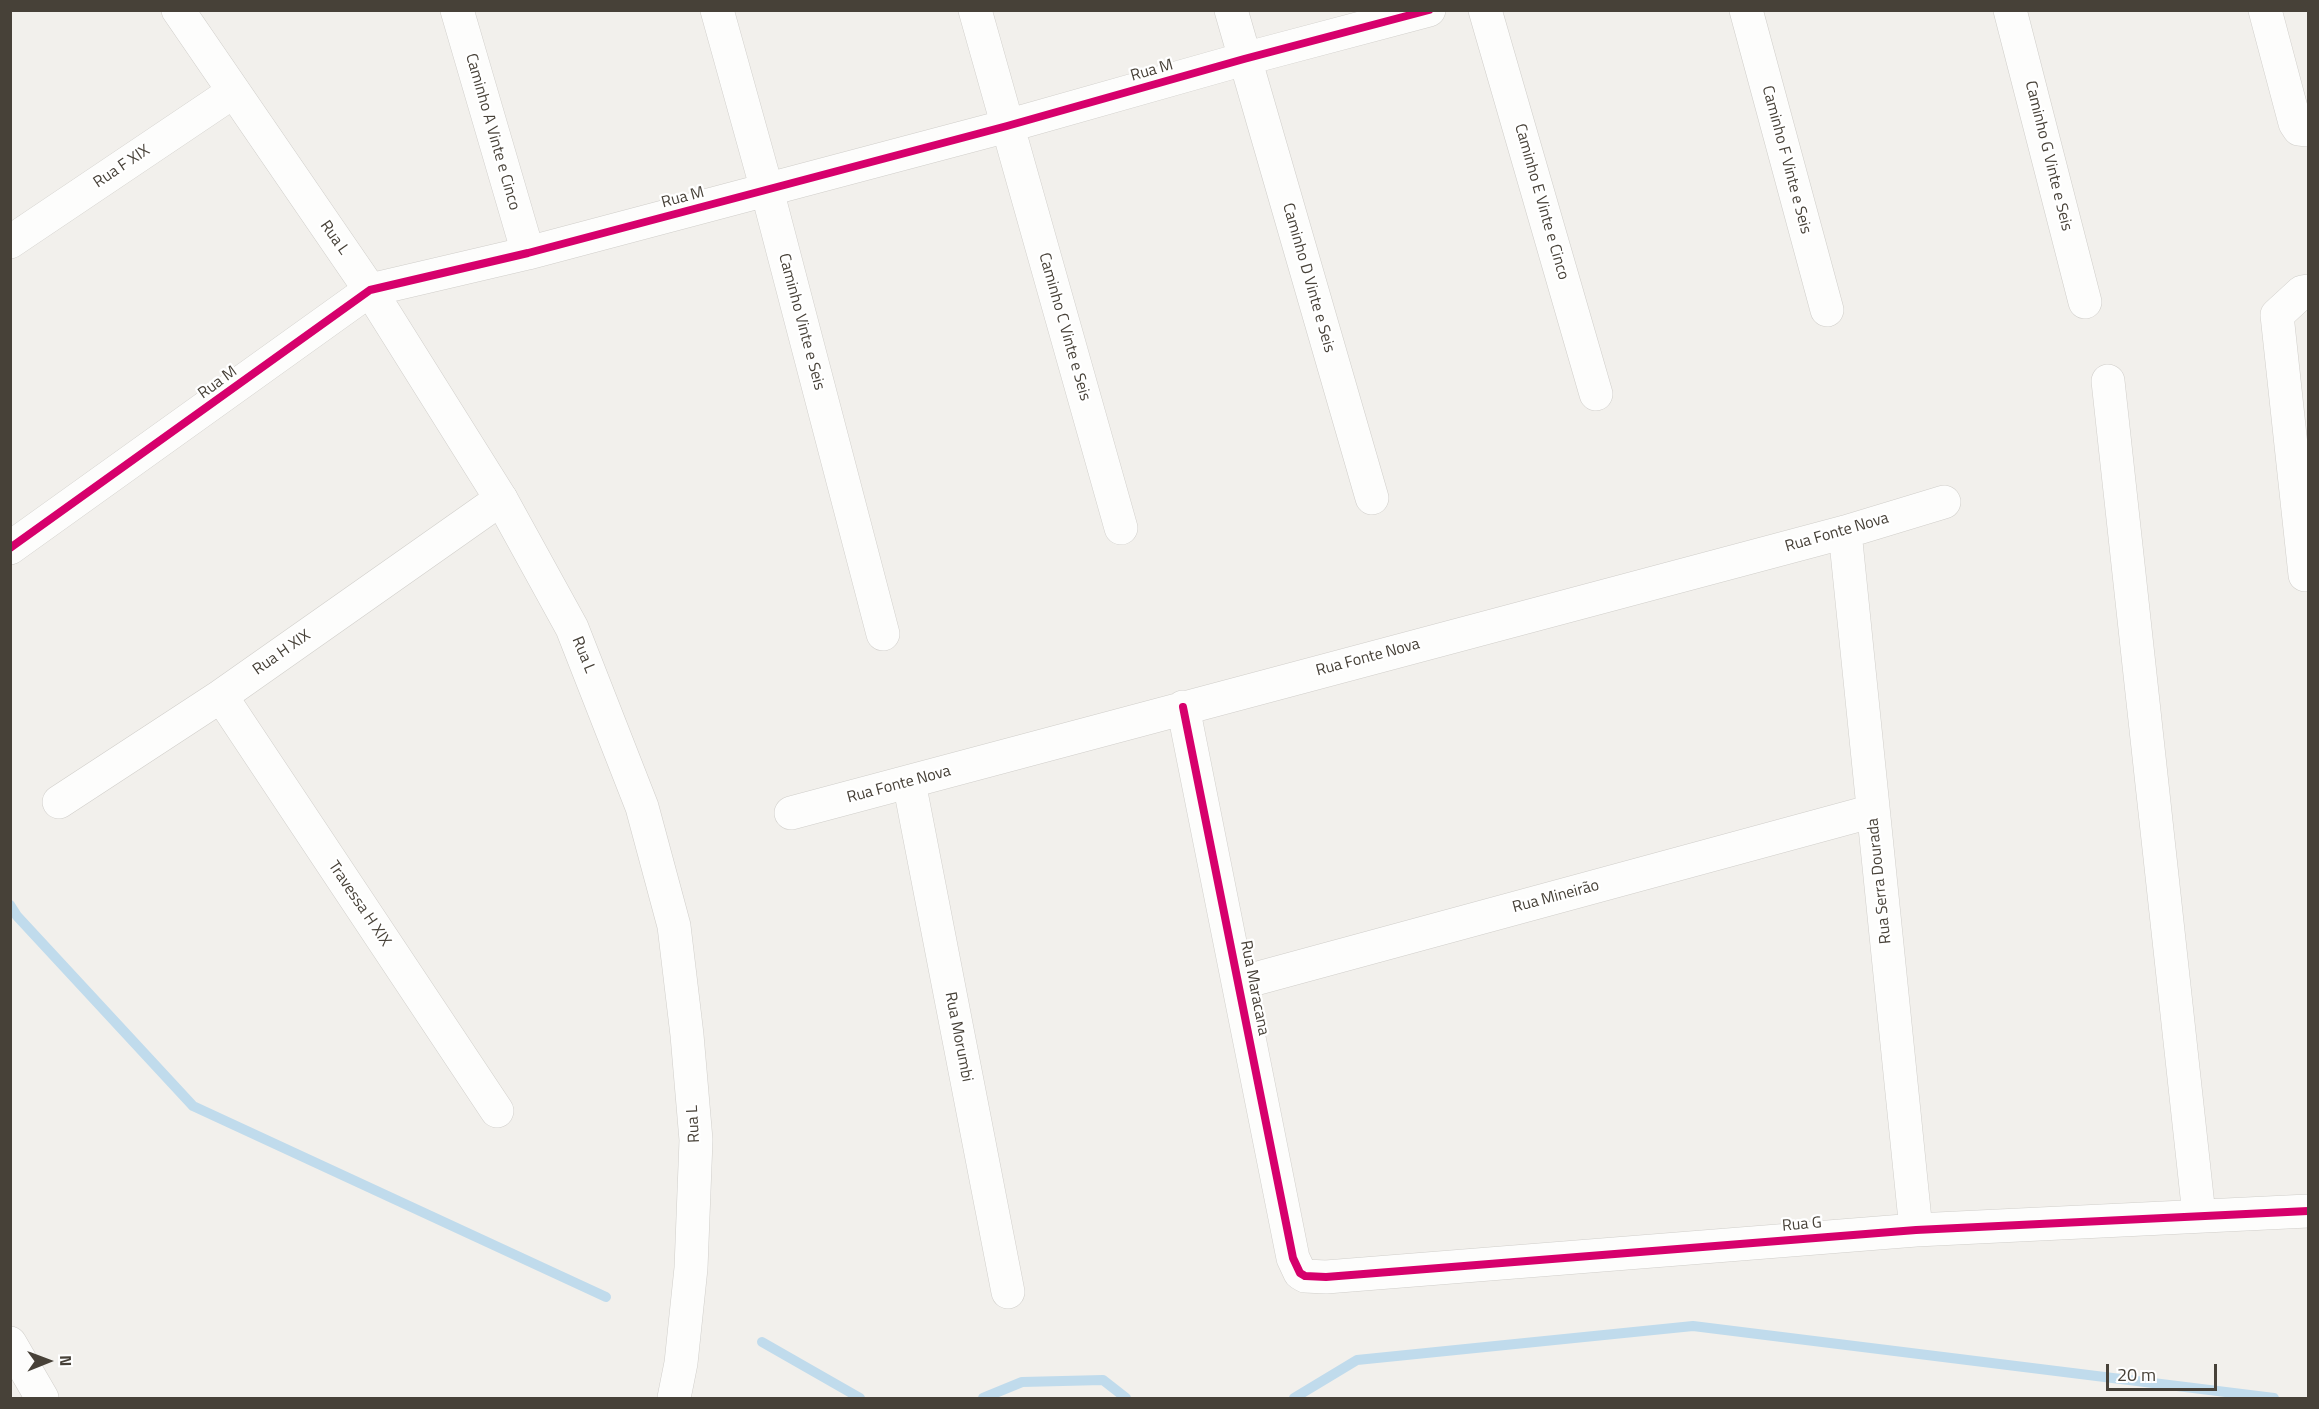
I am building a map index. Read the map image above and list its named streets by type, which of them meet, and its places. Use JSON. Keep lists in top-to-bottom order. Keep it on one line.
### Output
{"streets":{"street":["Rua M","Caminho A Vinte e Cinco","Caminho G Vinte e Seis","Caminho F Vinte e Seis","Rua F XIX","Caminho E Vinte e Cinco","Rua L","Caminho D Vinte e Seis","Caminho Vinte e Seis","Caminho C Vinte e Seis","Rua Fonte Nova","Rua H XIX","Rua Serra Dourada","Rua Mineirão","Travessa H XIX","Rua Maracana","Rua Morumbi","Rua G"]},"crossings":[["Rua M","Caminho A Vinte e Cinco"],["Rua M","Rua L"],["Rua M","Caminho D Vinte e Seis"],["Rua M","Caminho Vinte e Seis"],["Rua M","Caminho C Vinte e Seis"],["Rua F XIX","Rua L"],["Rua L","Rua H XIX"],["Rua Fonte Nova","Rua Serra Dourada"],["Rua Fonte Nova","Rua Maracana"],["Rua Fonte Nova","Rua Morumbi"],["Rua H XIX","Travessa H XIX"],["Rua Serra Dourada","Rua Mineirão"],["Rua Serra Dourada","Rua G"],["Rua Mineirão","Rua Maracana"],["Rua Maracana","Rua G"]],"scale_bar":"20 m","north":"right"}
